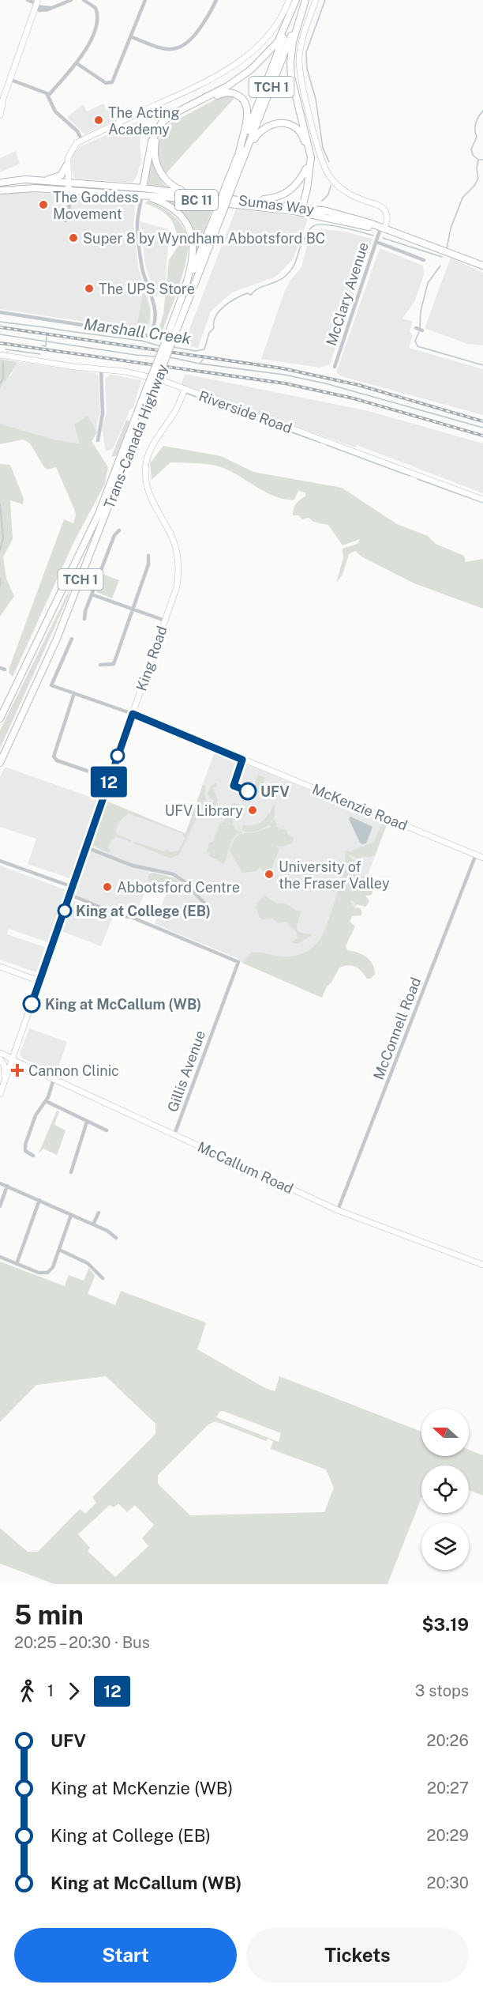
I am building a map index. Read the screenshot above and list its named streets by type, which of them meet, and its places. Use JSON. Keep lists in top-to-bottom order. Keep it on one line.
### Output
{"streets":{"highway":["TCH 1","BC 11","Sumas Way","Trans-Canada Highway"],"street":["McClary Avenue","Riverside Road","King Road","McKenzie Road","McConnell Road","Gillis Avenue","McCallum Road"]},"crossings":[["Sumas Way","McClary Avenue"],["Riverside Road","King Road"],["King Road","McKenzie Road"],["King Road","Gillis Avenue"],["King Road","McCallum Road"],["McKenzie Road","McConnell Road"],["McConnell Road","McCallum Road"],["Gillis Avenue","McCallum Road"]],"water":["Marshall Creek"],"places":{"other":["The Acting Academy","The Goddess Movement","Super 8 by Wyndham Abbotsford BC","The UPS Store","UFV","UFV Library","University of the Fraser Valley","Abbotsford Centre","King at College (EB)","King at McCallum (WB)"],"health":["Cannon Clinic"]},"lines":["bus line 12"],"north":"left","page":{"on_map":"12","heading":["5 min","20:25 – 20:30 · Bus","$3.19"],"legs":["1","12","3 stops"],"list":[{"name":"UFV","value":"20:26"},{"name":"King at McKenzie (WB)","value":"20:27"},{"name":"King at College (EB)","value":"20:29"},{"name":"King at McCallum (WB)","value":"20:30"}],"buttons":["Start","Tickets"]}}
